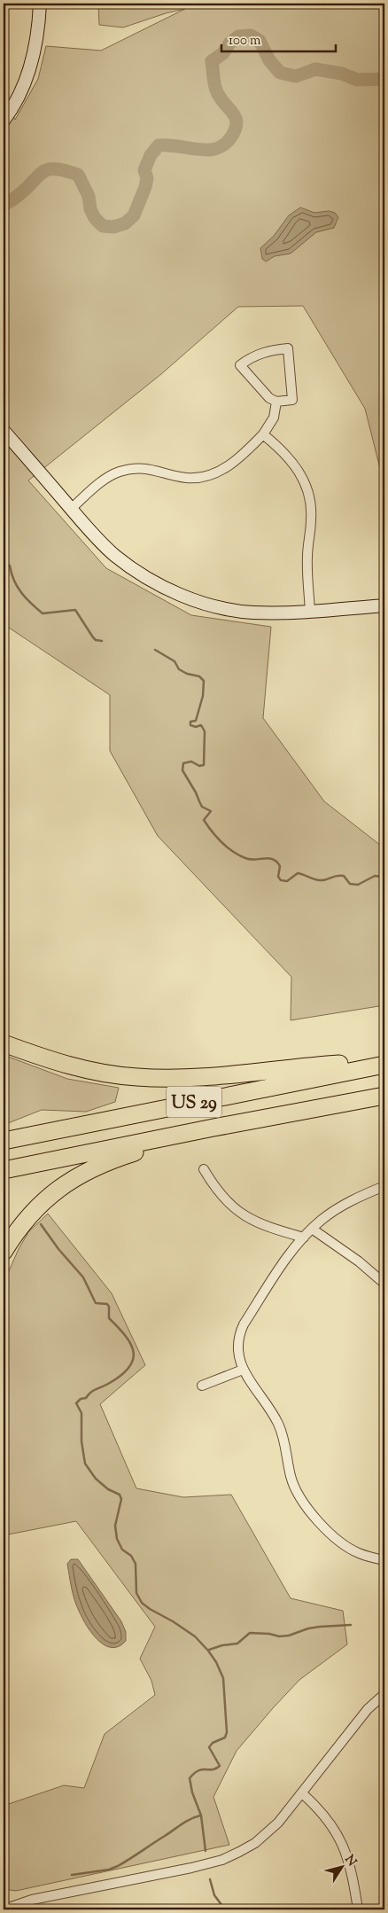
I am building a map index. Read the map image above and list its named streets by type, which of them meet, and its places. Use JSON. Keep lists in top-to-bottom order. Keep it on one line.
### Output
{"streets":{"highway":["US 29"]},"scale_bar":"100 m","north":"top right"}
